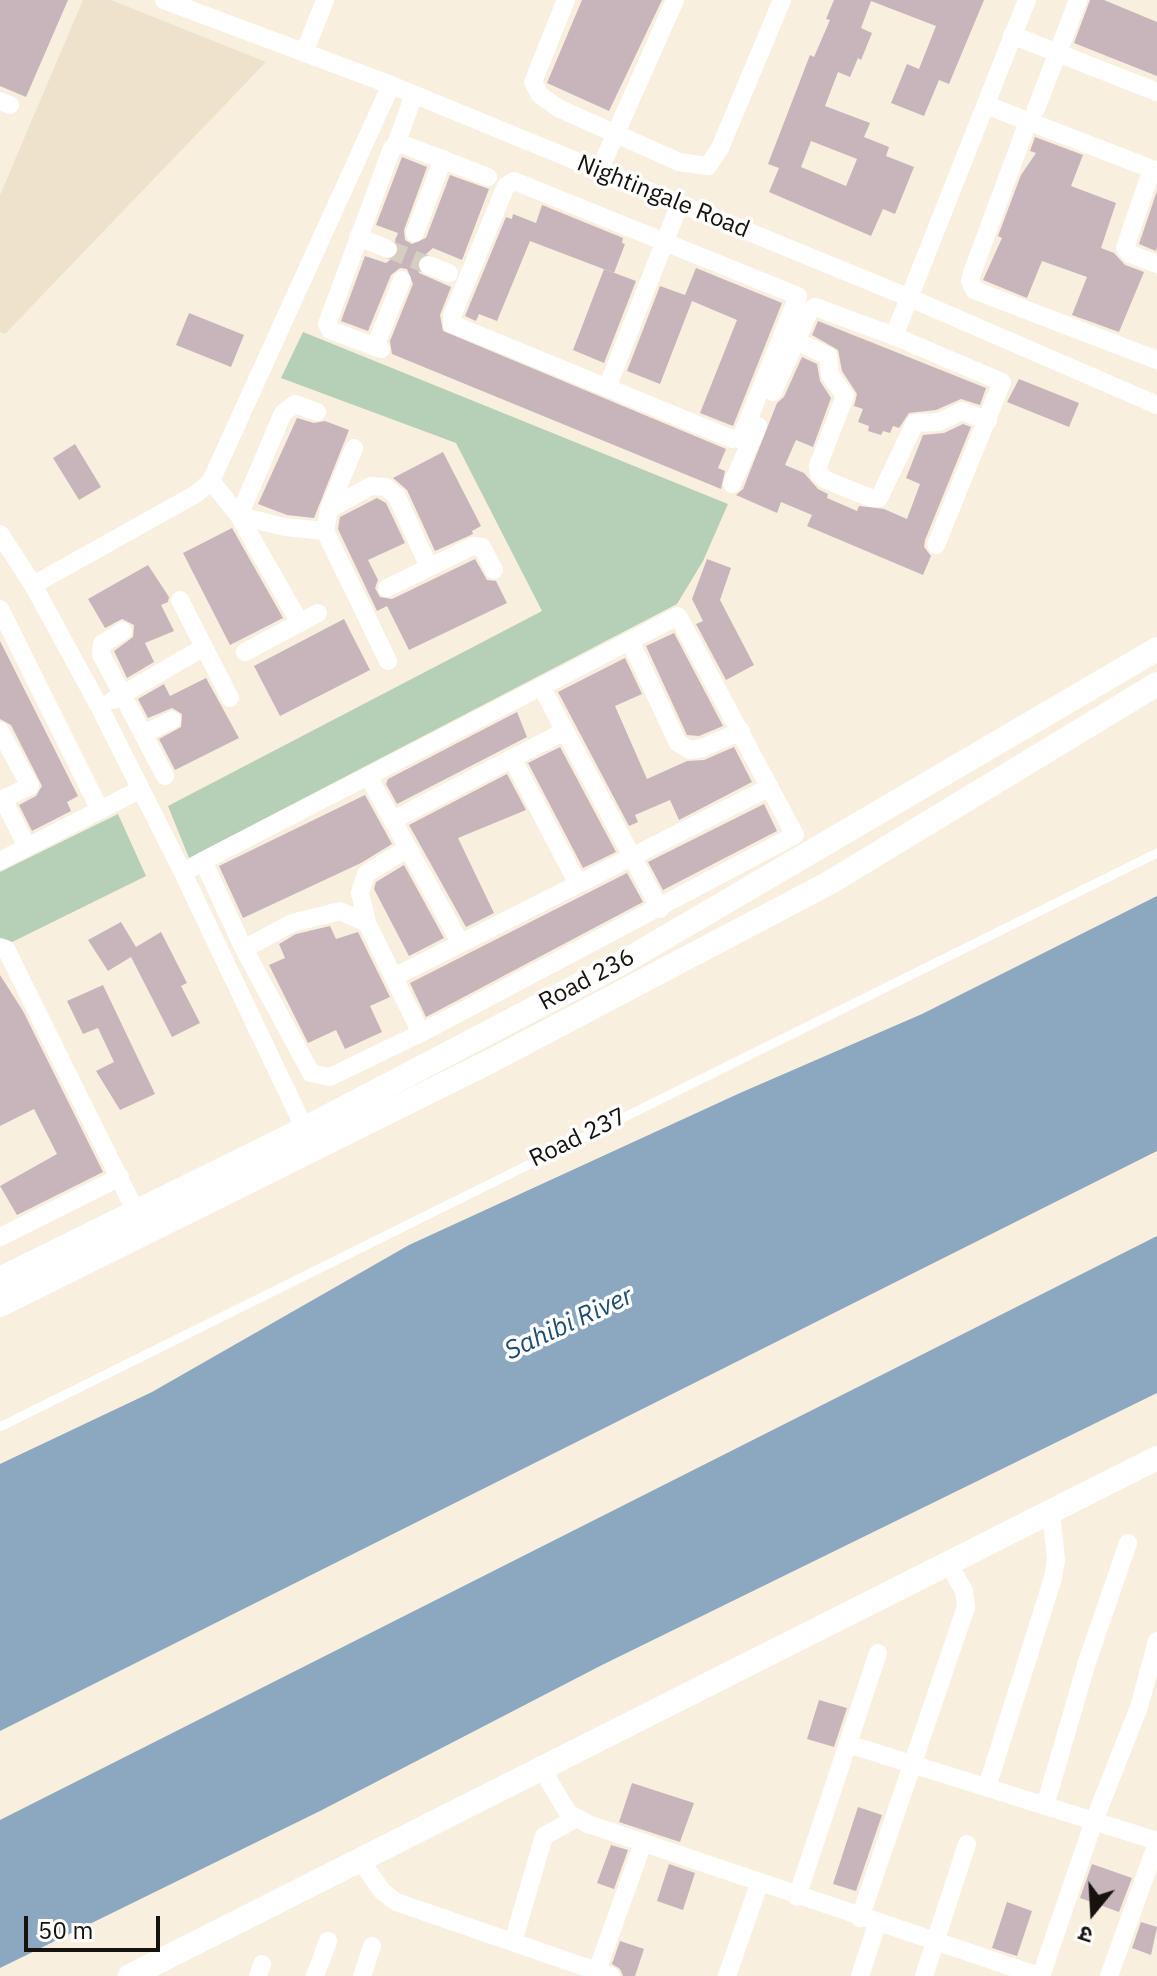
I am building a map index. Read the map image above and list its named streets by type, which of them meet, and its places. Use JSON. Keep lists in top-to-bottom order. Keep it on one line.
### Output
{"streets":{"street":["Nightingale Road","Road 236"],"lane":["Road 237"]},"water":["Sahibi River"],"scale_bar":"50 m","north":"bottom"}
